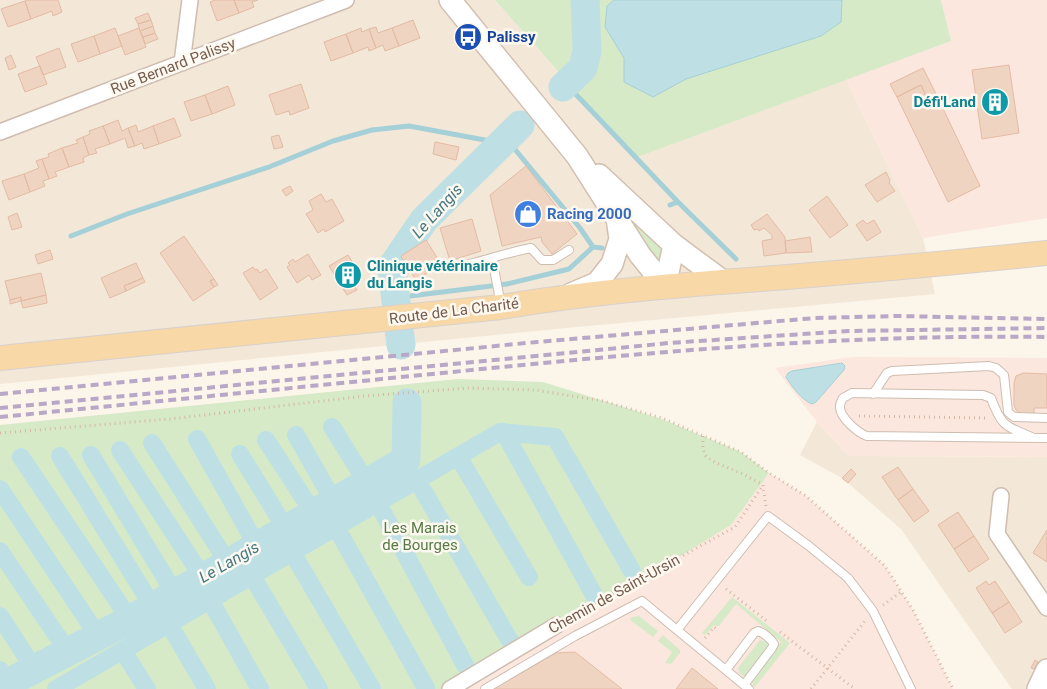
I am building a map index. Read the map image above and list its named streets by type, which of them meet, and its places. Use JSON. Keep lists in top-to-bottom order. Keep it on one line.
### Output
{"streets":{"main road":["Route de La Charité"],"street":["Rue Bernard Palissy","Chemin de Saint-Ursin"]},"water":["Le Langis"],"parks":["Les Marais de Bourges"],"places":{"bus stop":["Palissy"],"building":["Défi'Land","Clinique vétérinaire du Langis"],"shop":["Racing 2000"]}}
